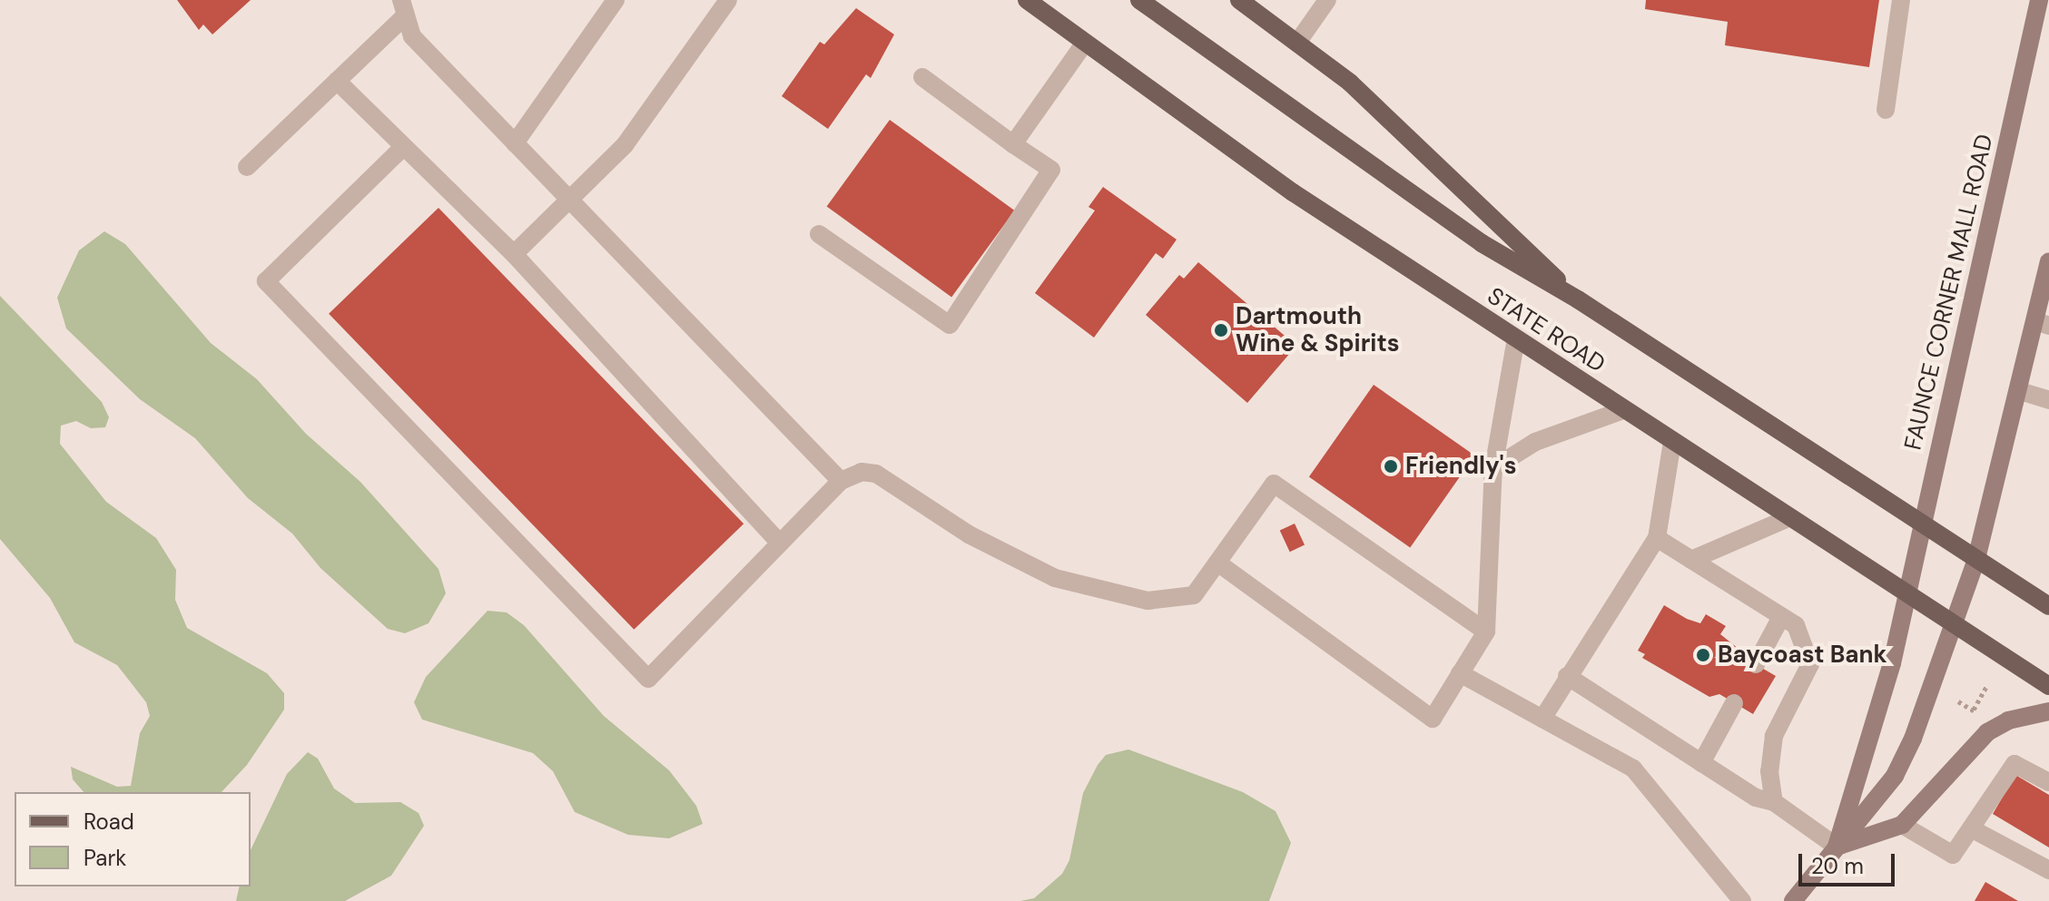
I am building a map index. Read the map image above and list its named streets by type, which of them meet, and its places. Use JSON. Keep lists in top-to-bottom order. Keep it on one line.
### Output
{"streets":{"main road":["FAUNCE CORNER MALL ROAD","STATE ROAD"]},"crossings":[["FAUNCE CORNER MALL ROAD","STATE ROAD"]],"places":["Dartmouth Wine & Spirits","Friendly's","Baycoast Bank"],"legend":["Road","Park"],"scale_bar":"20 m"}
